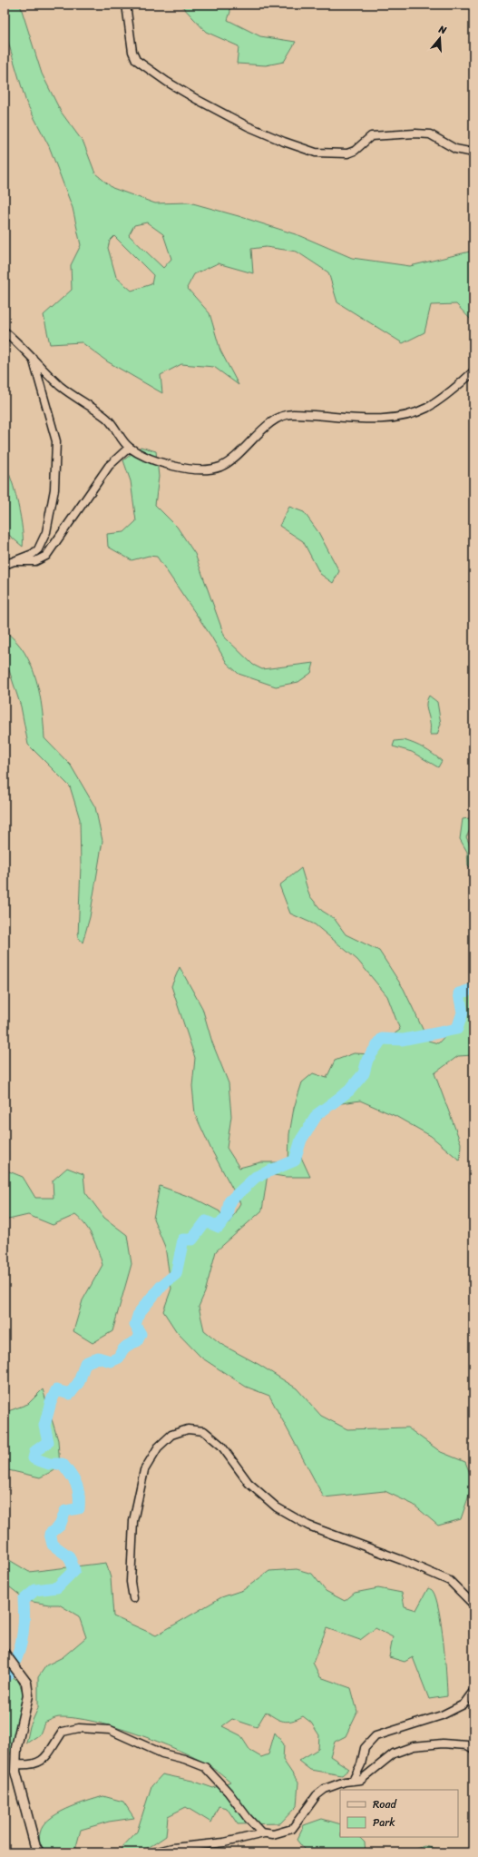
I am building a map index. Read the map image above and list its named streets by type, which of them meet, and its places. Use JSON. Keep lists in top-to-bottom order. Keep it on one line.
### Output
{"legend":["Road","Park"],"north":"top"}
